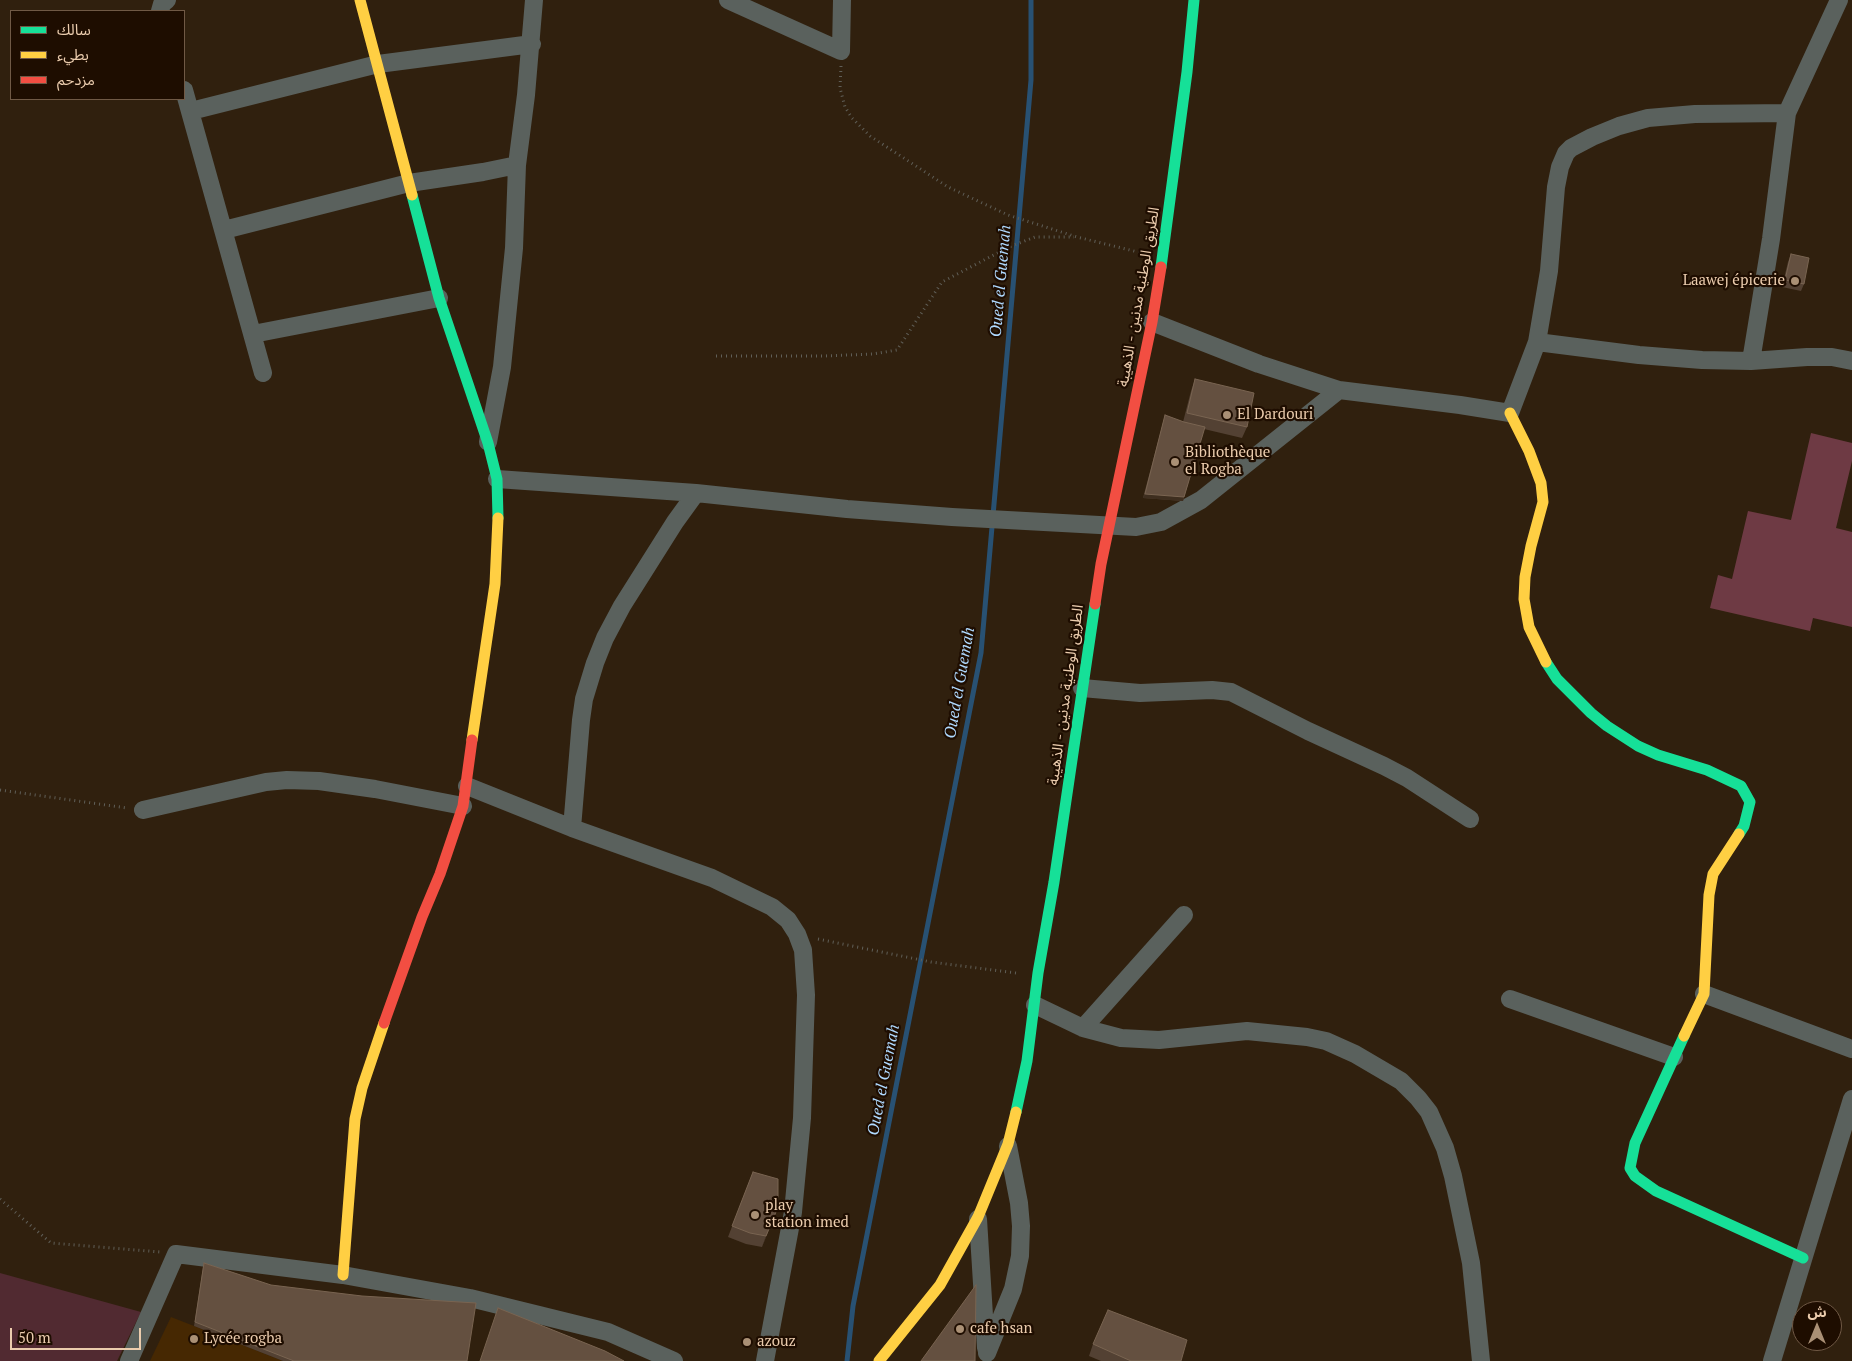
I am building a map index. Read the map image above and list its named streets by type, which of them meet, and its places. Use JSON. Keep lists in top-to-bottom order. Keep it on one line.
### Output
{"streets":{"street":["الطريق الوطنية مدنين - الذهيبة"]},"water":["Oued el Guemah"],"places":["Laawej épicerie","El Dardouri","Bibliothèque el Rogba","play station imed","cafe hsan","Lycée rogba","azouz"],"legend":["سالك","بطيء","مزدحم"],"scale_bar":"50 m","north":"top"}
